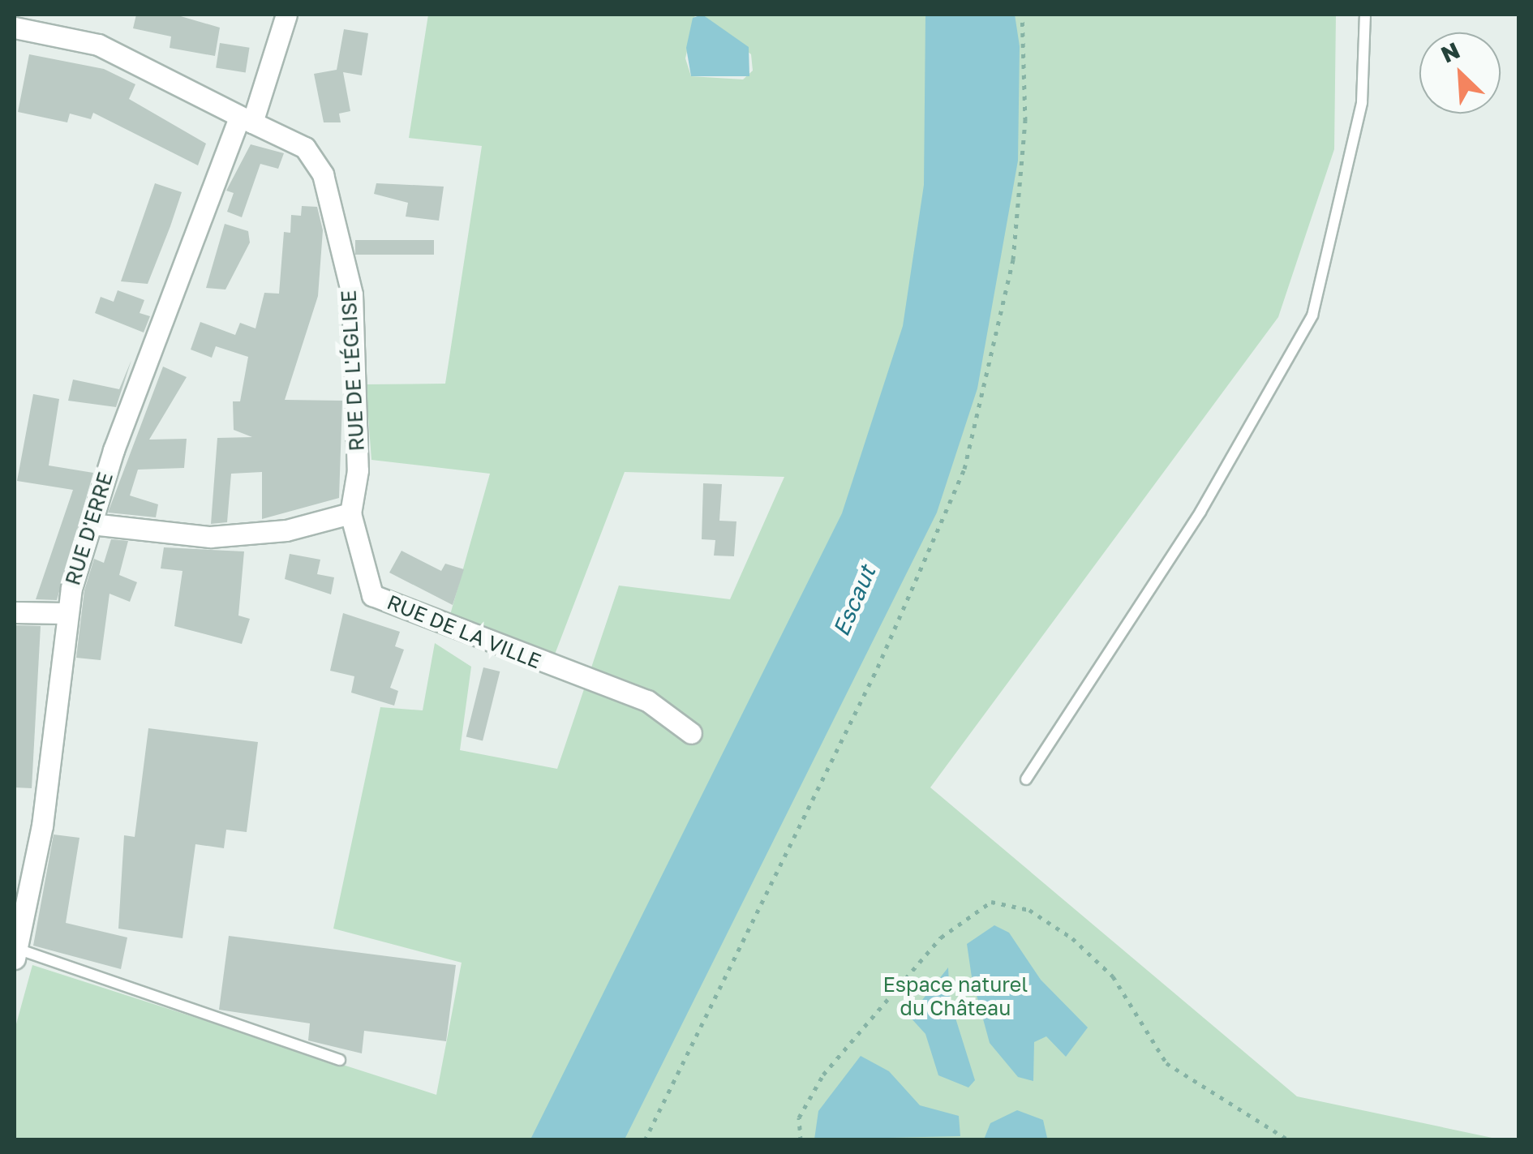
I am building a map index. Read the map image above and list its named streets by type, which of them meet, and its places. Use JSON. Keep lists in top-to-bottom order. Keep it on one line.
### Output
{"streets":{"street":["RUE DE L'ÉGLISE","RUE D'ERRE","RUE DE LA VILLE"]},"crossings":[["RUE DE L'ÉGLISE","RUE D'ERRE"],["RUE DE L'ÉGLISE","RUE DE LA VILLE"]],"water":["Escaut"],"parks":["Espace naturel du Château"],"north":"top left"}
